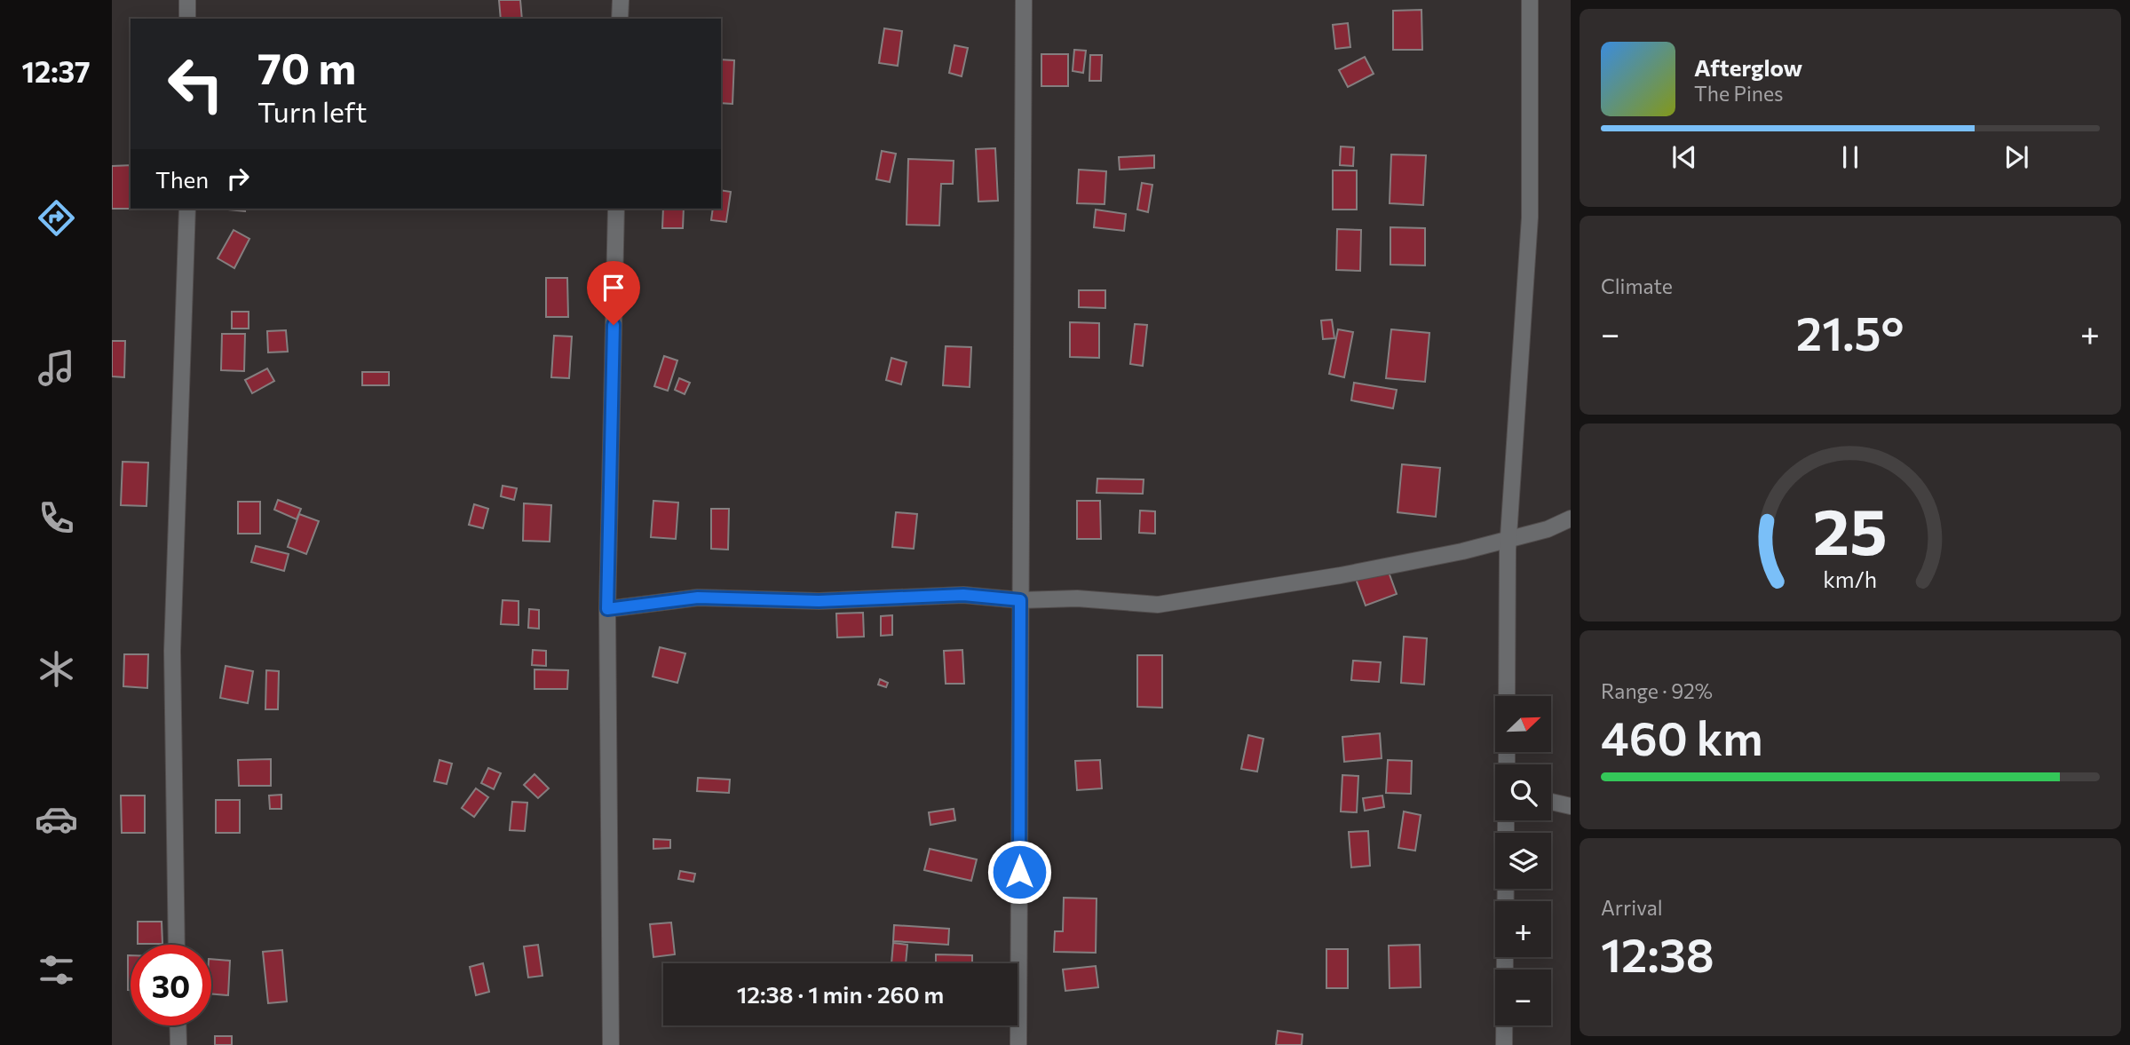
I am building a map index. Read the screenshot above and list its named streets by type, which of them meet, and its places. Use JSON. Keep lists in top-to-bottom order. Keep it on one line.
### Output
{"north":"top right","page":{"tabs":"12:37","turn":["70 m","Turn left"],"song":["Afterglow","The Pines"],"then":"Then","tile":["Climate",["Range · 92%","460 km"],["Arrival","12:38"]],"heat":["−","21.5°","+"],"map_buttons":["+","−"],"limit":"30","trip":"12:38 · 1 min · 260 m","gauge":["25","km/h"]}}
